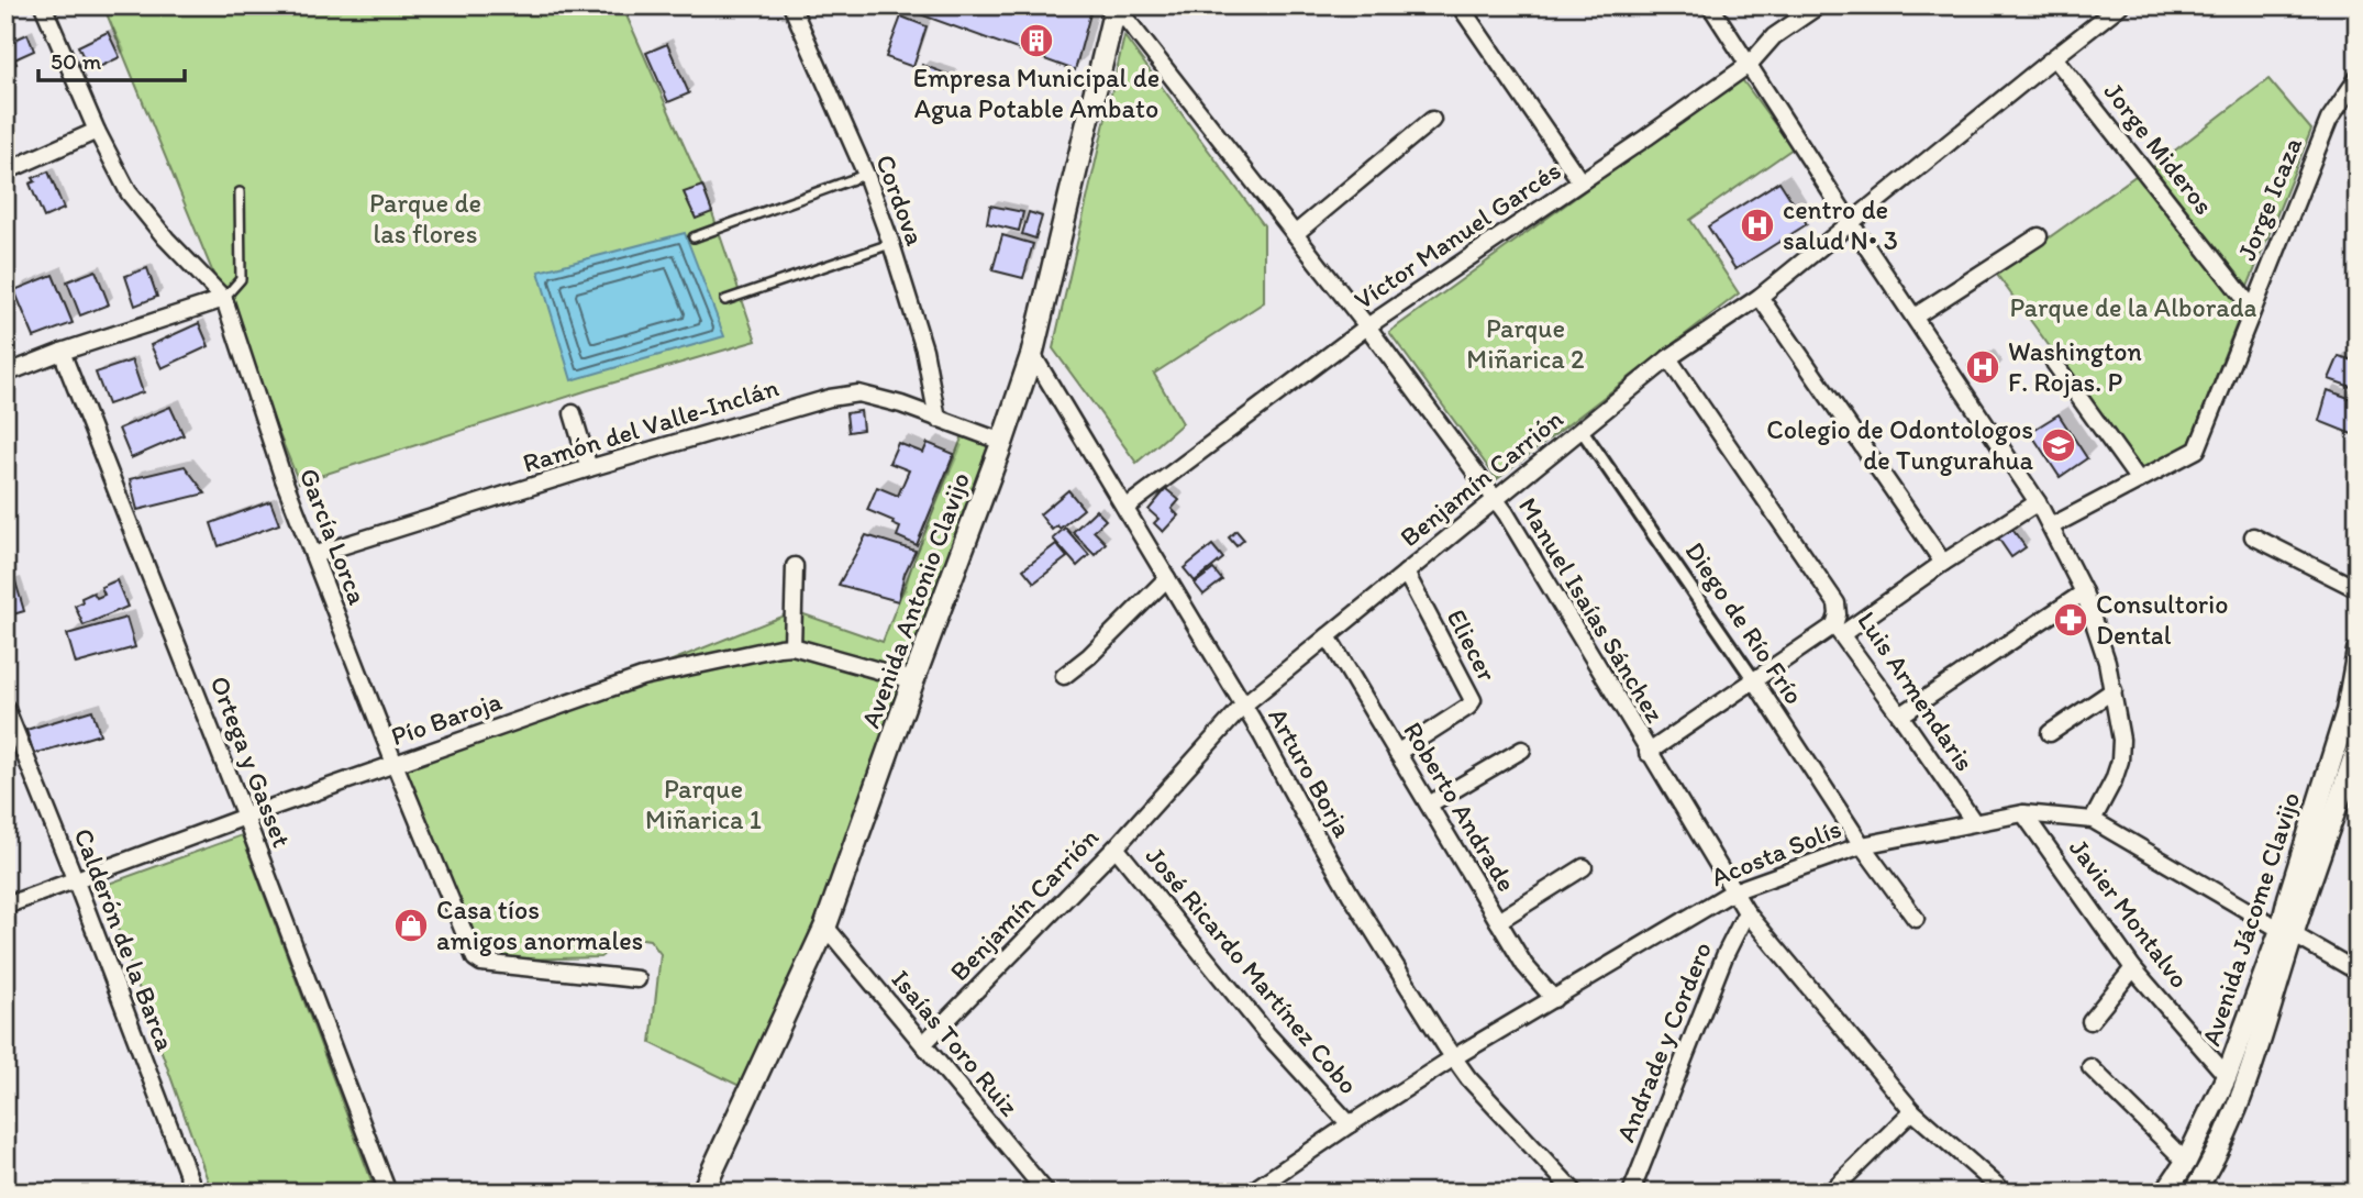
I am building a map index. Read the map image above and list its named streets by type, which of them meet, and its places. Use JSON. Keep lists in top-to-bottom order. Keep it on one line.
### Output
{"streets":{"main road":["Avenida Antonio Clavijo"],"street":["Jorge Mideros","Jorge Icaza","Cordova","Víctor Manuel Garcés","Ramón del Valle-Inclán","Benjamín Carrión","García Lorca","Manuel Isaías Sánchez","Diego de Río Frío","Eliecer","Luis Armendaris","Pío Baroja","Ortega y Gasset","Arturo Borja","Roberto Andrade","Acosta Solís","Javier Montalvo","Avenida Jácome Clavijo","Calderón de la Barca","José Ricardo Martínez Cobo","Andrade y Cordero","Isaías Toro Ruiz"]},"crossings":[["Jorge Mideros","Jorge Icaza"],["Jorge Mideros","Benjamín Carrión"],["Cordova","Ramón del Valle-Inclán"],["Víctor Manuel Garcés","Manuel Isaías Sánchez"],["Víctor Manuel Garcés","Arturo Borja"],["Ramón del Valle-Inclán","García Lorca"],["Ramón del Valle-Inclán","Avenida Antonio Clavijo"],["Benjamín Carrión","Manuel Isaías Sánchez"],["Benjamín Carrión","Diego de Río Frío"],["Benjamín Carrión","Eliecer"],["Benjamín Carrión","Luis Armendaris"],["Benjamín Carrión","Arturo Borja"],["Benjamín Carrión","Roberto Andrade"],["Benjamín Carrión","José Ricardo Martínez Cobo"],["Benjamín Carrión","Isaías Toro Ruiz"],["García Lorca","Pío Baroja"],["Avenida Antonio Clavijo","Manuel Isaías Sánchez"],["Avenida Antonio Clavijo","Pío Baroja"],["Avenida Antonio Clavijo","Arturo Borja"],["Avenida Antonio Clavijo","Isaías Toro Ruiz"],["Manuel Isaías Sánchez","Acosta Solís"],["Manuel Isaías Sánchez","Andrade y Cordero"],["Diego de Río Frío","Acosta Solís"],["Eliecer","Roberto Andrade"],["Luis Armendaris","Acosta Solís"],["Pío Baroja","Ortega y Gasset"],["Pío Baroja","Calderón de la Barca"],["Arturo Borja","Acosta Solís"],["Roberto Andrade","Acosta Solís"],["Acosta Solís","Javier Montalvo"],["Acosta Solís","Avenida Jácome Clavijo"],["Acosta Solís","José Ricardo Martínez Cobo"],["Javier Montalvo","Avenida Jácome Clavijo"]],"parks":["Parque de las flores","Parque de la Alborada","Parque Miñarica 2","Parque Miñarica 1"],"places":{"building":["Empresa Municipal de Agua Potable Ambato"],"hospital":["centro de salud N• 3","Washington F. Rojas. P"],"school or university":["Colegio de Odontologos de Tungurahua"],"pharmacy":["Consultorio Dental"],"shop":["Casa tíos amigos anormales"]},"scale_bar":"50 m"}
